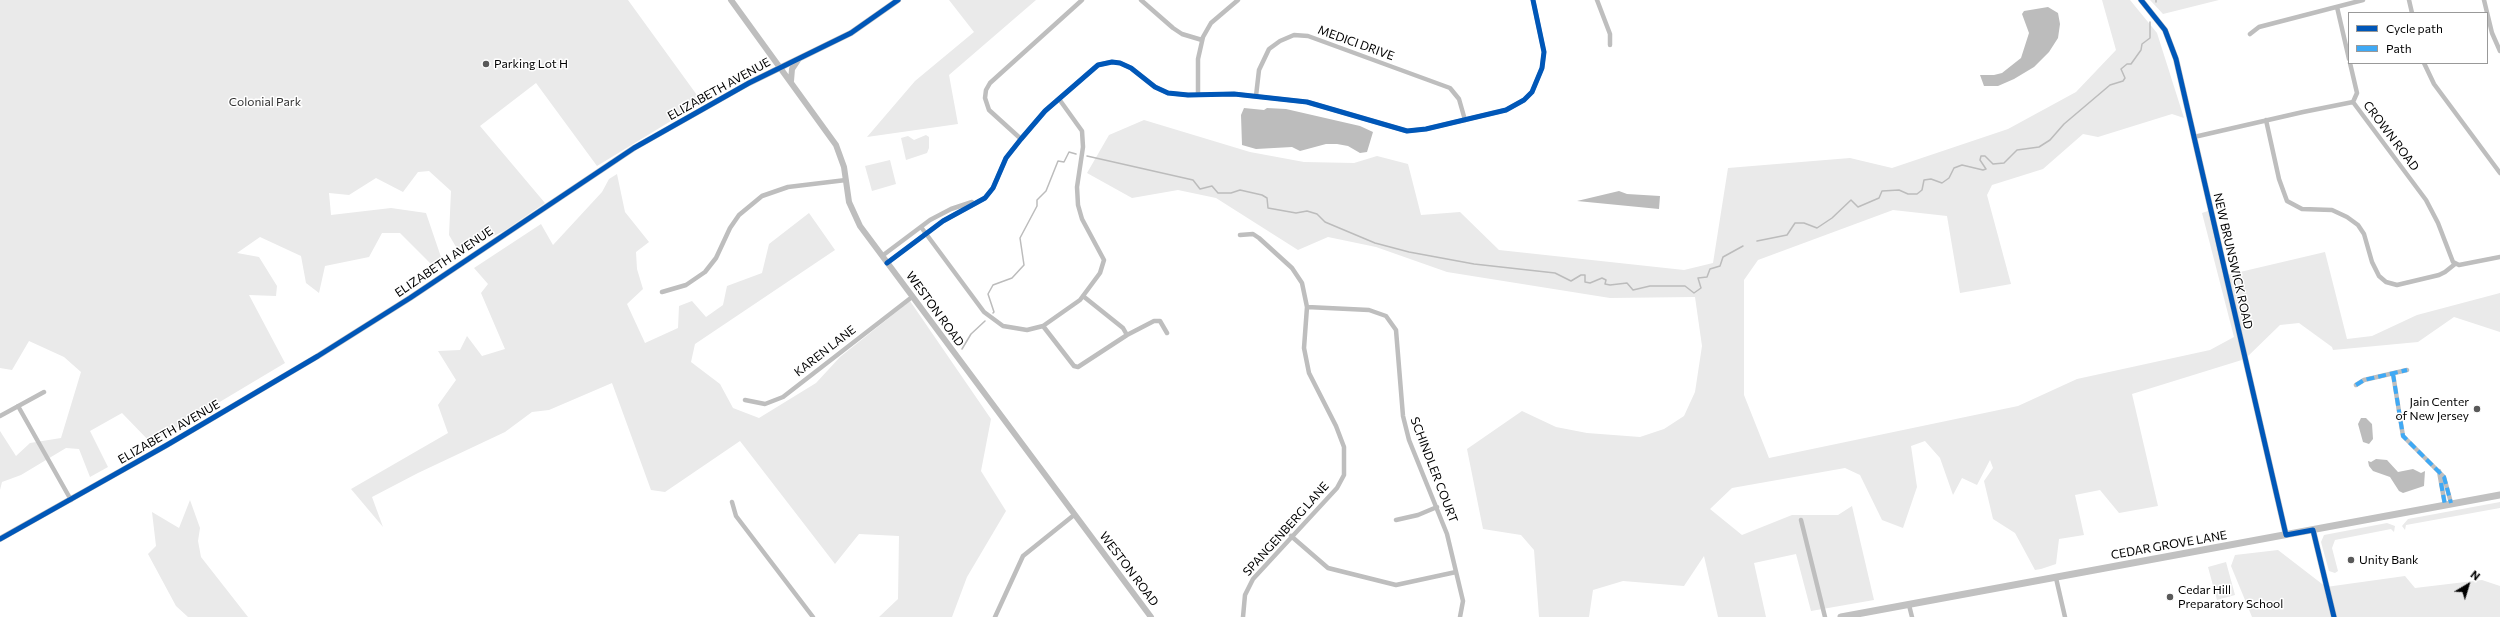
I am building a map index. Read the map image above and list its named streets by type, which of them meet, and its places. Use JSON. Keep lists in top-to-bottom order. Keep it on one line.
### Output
{"streets":{"main road":["CEDAR GROVE LANE"],"street":["MEDICI DRIVE","ELIZABETH AVENUE","CROWN ROAD","NEW BRUNSWICK ROAD","WESTON ROAD","KAREN LANE","SCHINDLER COURT","SPANGENBERG LANE"]},"crossings":[["ELIZABETH AVENUE","WESTON ROAD"],["CROWN ROAD","NEW BRUNSWICK ROAD"],["NEW BRUNSWICK ROAD","CEDAR GROVE LANE"],["WESTON ROAD","KAREN LANE"],["SCHINDLER COURT","SPANGENBERG LANE"]],"parks":["Colonial Park"],"places":["Parking Lot H","Jain Center of New Jersey","Unity Bank","Cedar Hill Preparatory School"],"legend":["Cycle path","Path"],"north":"top right"}
